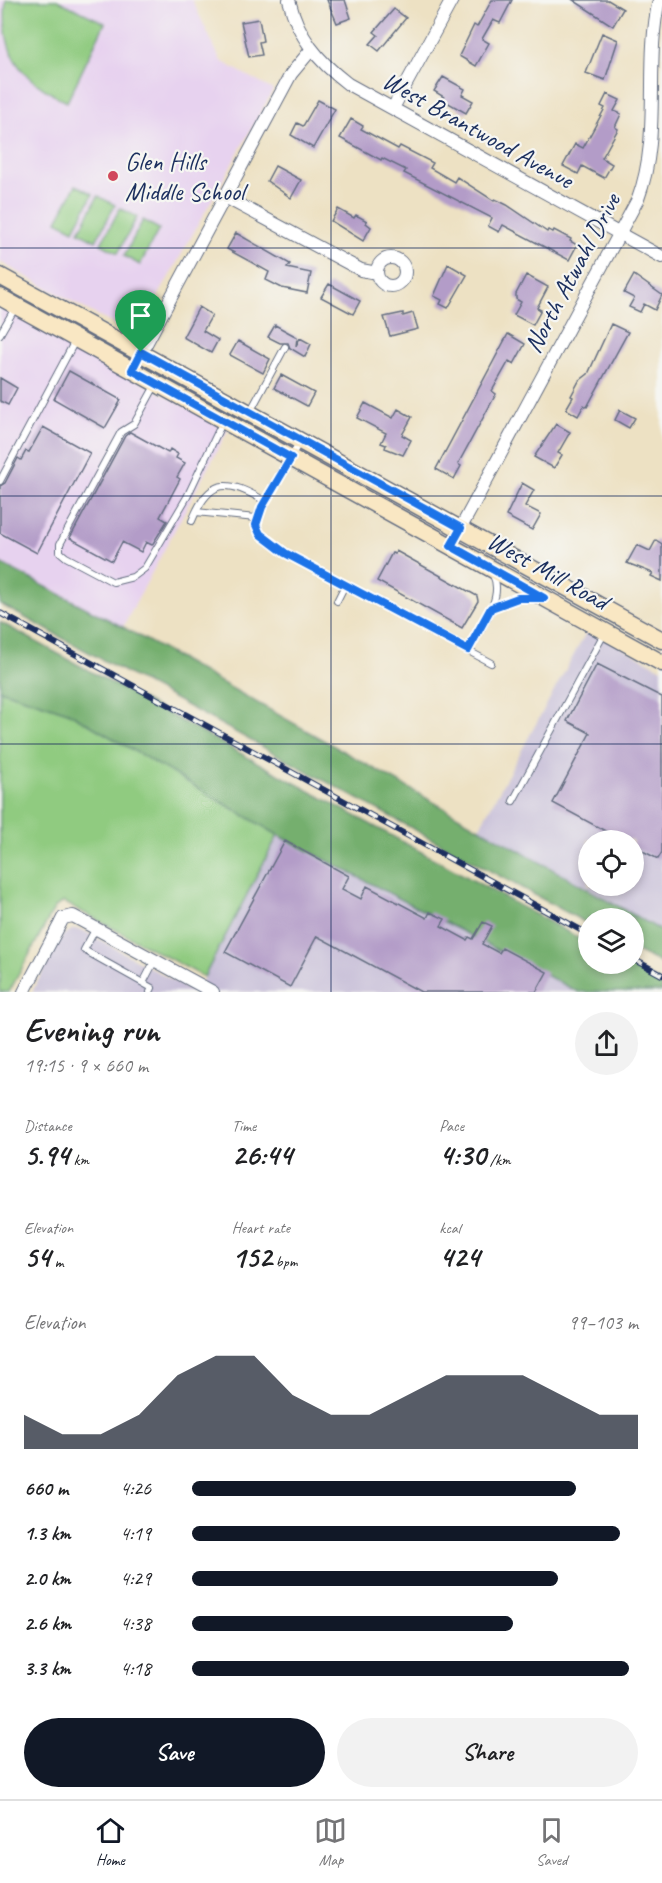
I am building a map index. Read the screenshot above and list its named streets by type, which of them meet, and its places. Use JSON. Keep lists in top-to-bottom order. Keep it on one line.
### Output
{"streets":{"main road":["West Mill Road"],"street":["West Brantwood Avenue","North Atwahl Drive"]},"crossings":[["West Brantwood Avenue","North Atwahl Drive"],["North Atwahl Drive","West Mill Road"]],"places":["Glen Hills Middle School"],"page":{"heading":["Evening run","19:15 · 9 × 660 m"],"stats":[["Distance","5.94 km"],["Time","26:44"],["Pace","4:30 /km"],["Elevation","54 m"],["Heart rate","152 bpm"],["kcal","424"]],"chart":["Elevation","99–103 m"],"list":[{"name":"660 m","note":"4:26"},{"name":"1.3 km","note":"4:19"},{"name":"2.0 km","note":"4:29"},{"name":"2.6 km","note":"4:38"},{"name":"3.3 km","note":"4:18"}],"buttons":["Save","Share"],"tabs":["Home","Map","Saved"]}}
